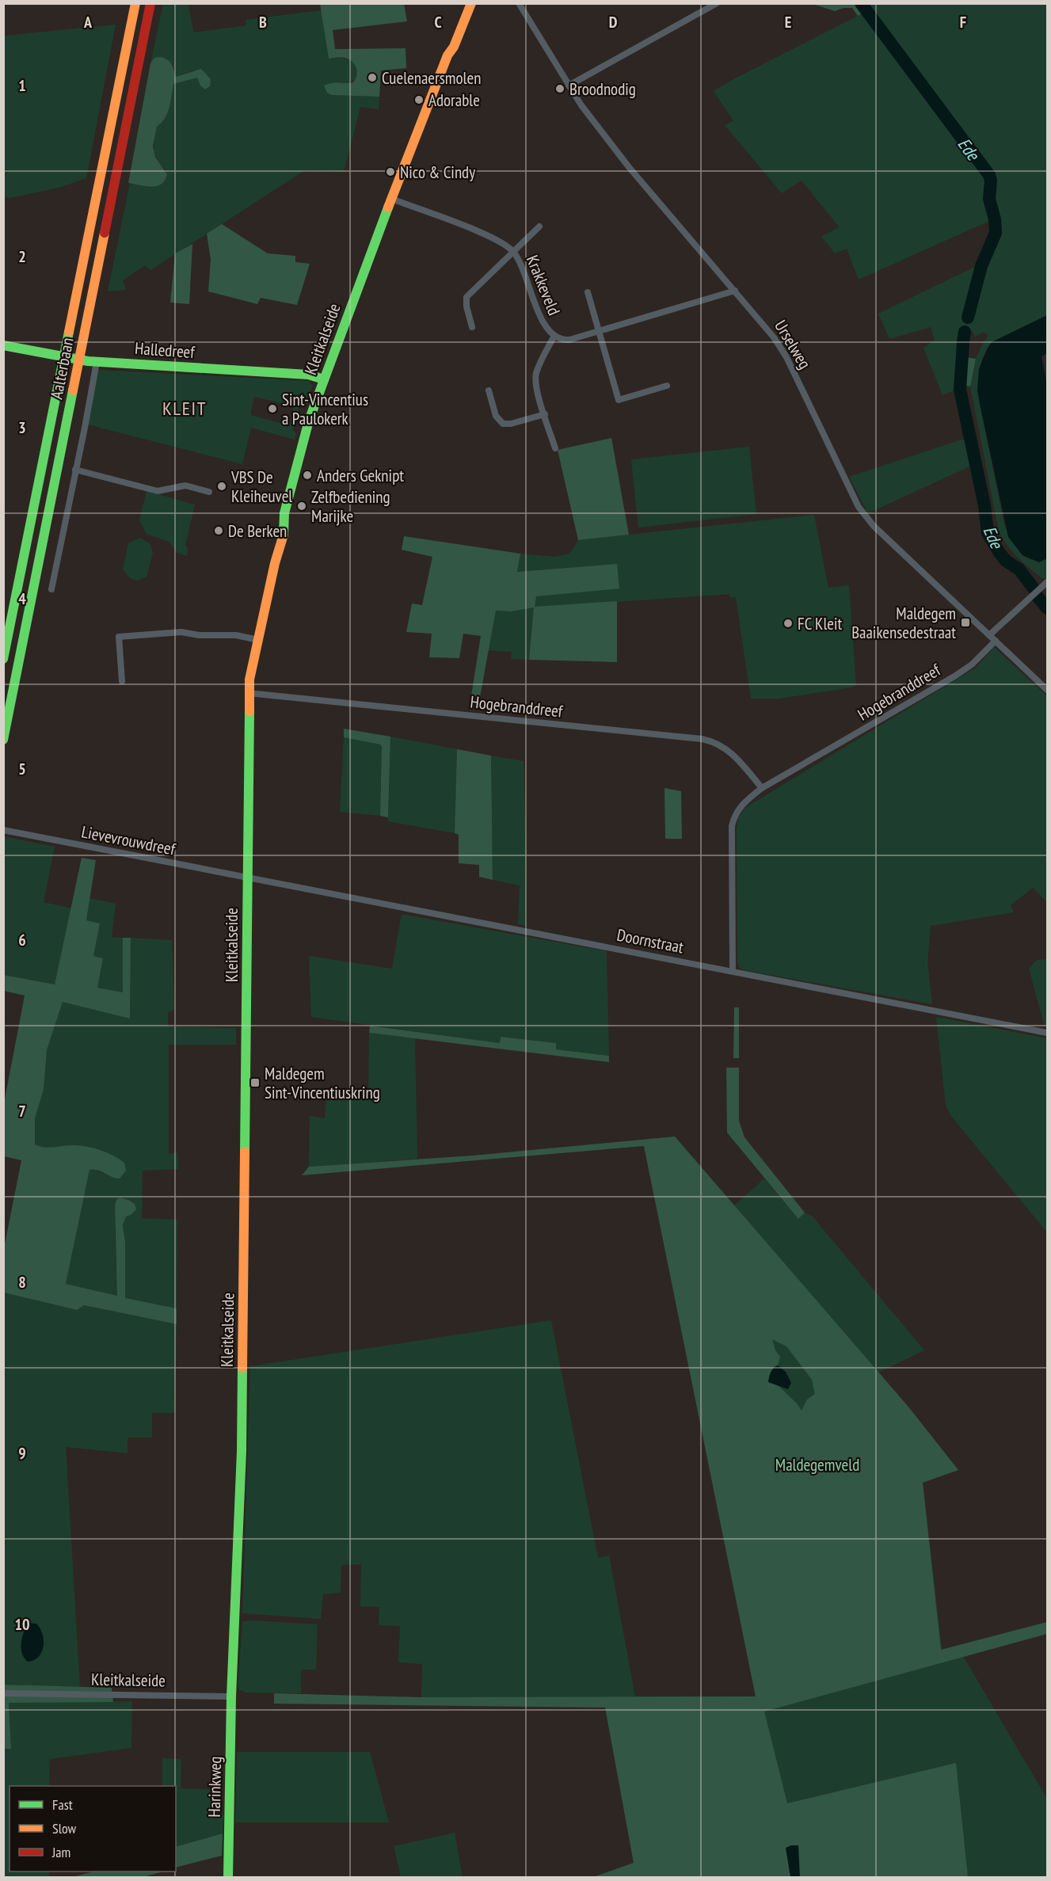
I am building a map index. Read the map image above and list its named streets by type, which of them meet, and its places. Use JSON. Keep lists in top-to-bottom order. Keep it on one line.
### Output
{"streets":{"main road":["Kleitkalseide","Halledreef","Aalterbaan","Harinkweg"],"street":["Krakkeveld","Urselweg","Hogebranddreef","Lievevrouwdreef","Doornstraat"]},"crossings":[["Krakkeveld","Kleitkalseide"],["Krakkeveld","Urselweg"],["Kleitkalseide","Halledreef"],["Kleitkalseide","Hogebranddreef"],["Kleitkalseide","Lievevrouwdreef"],["Kleitkalseide","Doornstraat"],["Kleitkalseide","Harinkweg"],["Urselweg","Hogebranddreef"],["Halledreef","Aalterbaan"],["Hogebranddreef","Doornstraat"],["Lievevrouwdreef","Doornstraat"]],"districts":["KLEIT"],"water":["Ede"],"parks":["Maldegemveld"],"places":{"other":["Cuelenaersmolen","Broodnodig","Adorable","Nico & Cindy","Sint-Vincentius a Paulokerk","Anders Geknipt","VBS De Kleiheuvel","Zelfbediening Marijke","De Berken","FC Kleit"],"transit":["Maldegem Baaikensedestraat","Maldegem Sint-Vincentiuskring"]},"legend":["Fast","Slow","Jam"],"grid":{"columns":["A","B","C","D","E","F"],"rows":["1","2","3","4","5","6","7","8","9","10"]}}
